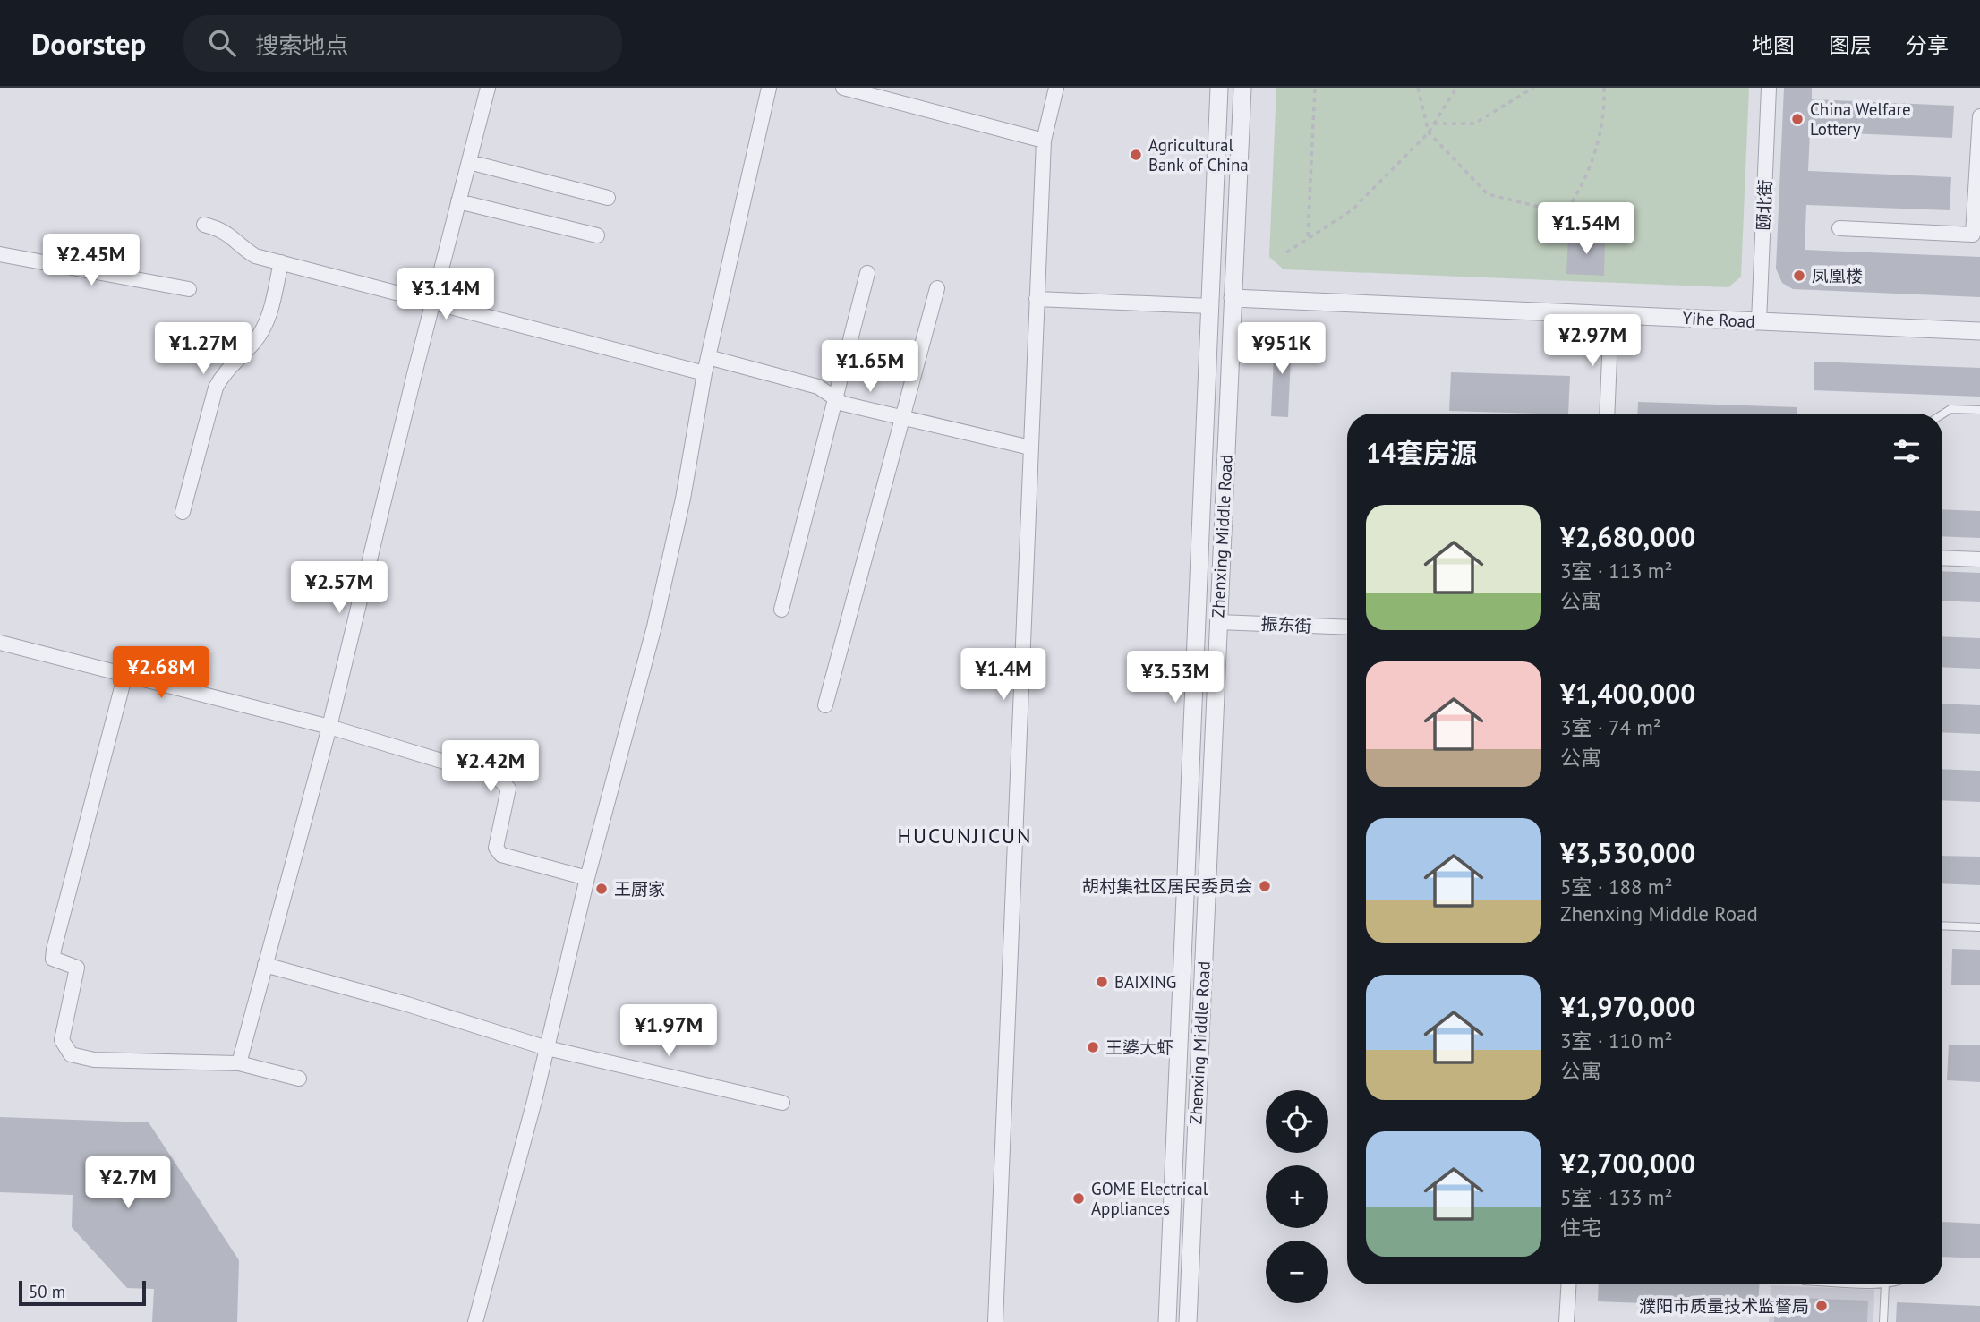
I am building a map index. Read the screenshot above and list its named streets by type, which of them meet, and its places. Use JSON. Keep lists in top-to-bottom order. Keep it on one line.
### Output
{"streets":{"street":["颐北街","Yihe Road","Zhenxing Middle Road","振东街"]},"crossings":[["颐北街","Yihe Road"],["Yihe Road","Zhenxing Middle Road"],["Zhenxing Middle Road","振东街"]],"districts":["HUCUNJICUN"],"places":["China Welfare Lottery","Agricultural Bank of China","凤凰楼","胡村集社区居民委员会","王厨家","BAIXING","王婆大虾","GOME Electrical Appliances","濮阳市质量技术监督局"],"scale_bar":"50 m","page":{"header":"Doorstep","search":"搜索地点","nav":["地图","图层","分享"],"price":["¥1.54M","¥2.45M","¥3.14M","¥2.97M","¥1.27M","¥951K","¥1.65M","¥2.57M","¥2.68M","¥1.4M","¥3.53M","¥2.42M","¥1.97M","¥2.7M"],"heading":"14套房源","list":[{"name":"¥2,680,000","note":"3室 · 113 m² · 公寓"},{"name":"¥1,400,000","note":"3室 · 74 m² · 公寓"},{"name":"¥3,530,000","note":"5室 · 188 m² · Zhenxing Middle Road"},{"name":"¥1,970,000","note":"3室 · 110 m² · 公寓"},{"name":"¥2,700,000","note":"5室 · 133 m² · 住宅"}],"map_buttons":["+","−"],"scale":"50 m"}}
